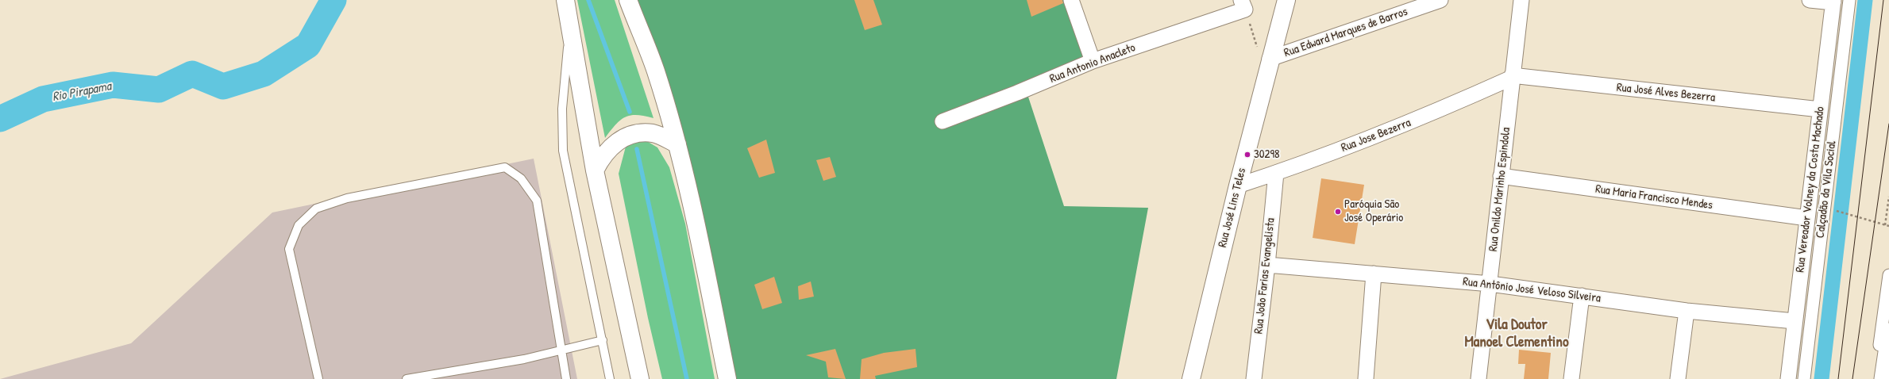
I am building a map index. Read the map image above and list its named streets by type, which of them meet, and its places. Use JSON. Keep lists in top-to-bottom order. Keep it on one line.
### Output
{"streets":{"main road":["Rua José Lins Teles"],"street":["Rua Edward Marques de Barros","Rua Antonio Anacleto","Rua José Alves Bezerra","Rua Jose Bezerra","Rua Onildo Marinho Espindola","Rua Vereador Volney da Costa Machado","Calçadão da Vila Social","Rua Maria Francisco Mendes","Rua João Farias Evangelista","Rua Antônio José Veloso Silveira"]},"crossings":[["Rua Edward Marques de Barros","Rua José Lins Teles"],["Rua José Alves Bezerra","Rua Jose Bezerra"],["Rua José Alves Bezerra","Rua Onildo Marinho Espindola"],["Rua José Alves Bezerra","Rua Vereador Volney da Costa Machado"],["Rua Jose Bezerra","Rua Onildo Marinho Espindola"],["Rua Jose Bezerra","Rua José Lins Teles"],["Rua Jose Bezerra","Rua João Farias Evangelista"],["Rua Onildo Marinho Espindola","Rua Maria Francisco Mendes"],["Rua Onildo Marinho Espindola","Rua Antônio José Veloso Silveira"],["Rua Vereador Volney da Costa Machado","Rua Maria Francisco Mendes"],["Rua Vereador Volney da Costa Machado","Rua Antônio José Veloso Silveira"],["Rua João Farias Evangelista","Rua Antônio José Veloso Silveira"]],"districts":["Vila Doutor Manoel Clementino"],"water":["Rio Pirapama"],"places":["30298","Paróquia São José Operário"]}
